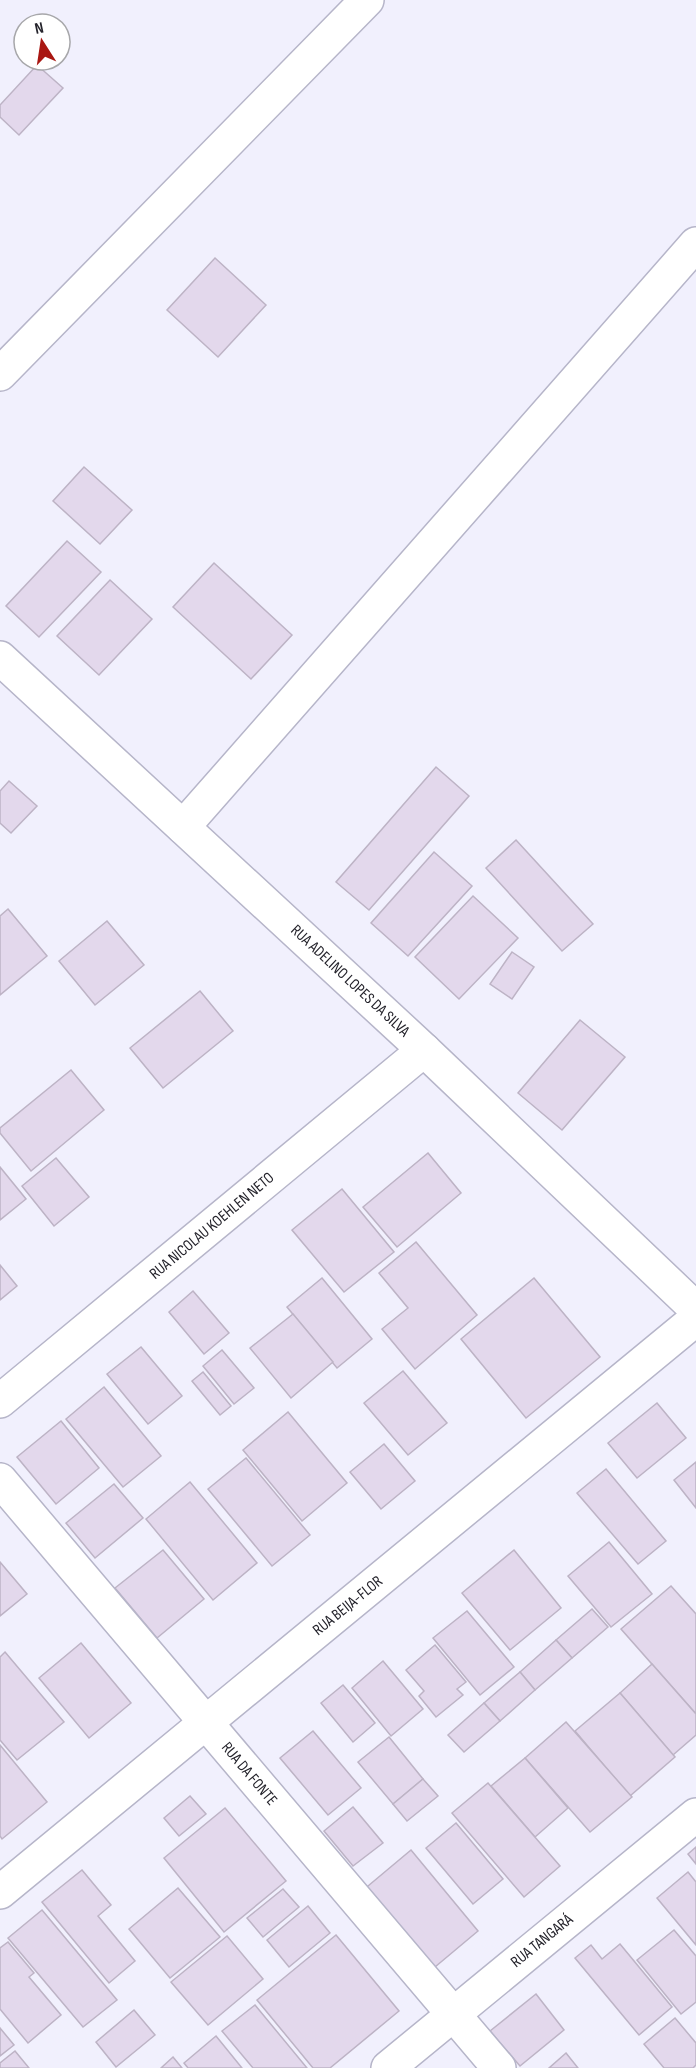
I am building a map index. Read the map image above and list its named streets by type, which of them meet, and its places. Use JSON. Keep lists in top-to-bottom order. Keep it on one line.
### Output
{"streets":{"street":["RUA ADELINO LOPES DA SILVA","RUA NICOLAU KOEHLEN NETO","RUA BEIJA-FLOR","RUA DA FONTE","RUA TANGARÁ"]},"crossings":[["RUA ADELINO LOPES DA SILVA","RUA NICOLAU KOEHLEN NETO"],["RUA BEIJA-FLOR","RUA DA FONTE"],["RUA DA FONTE","RUA TANGARÁ"]],"north":"top"}
